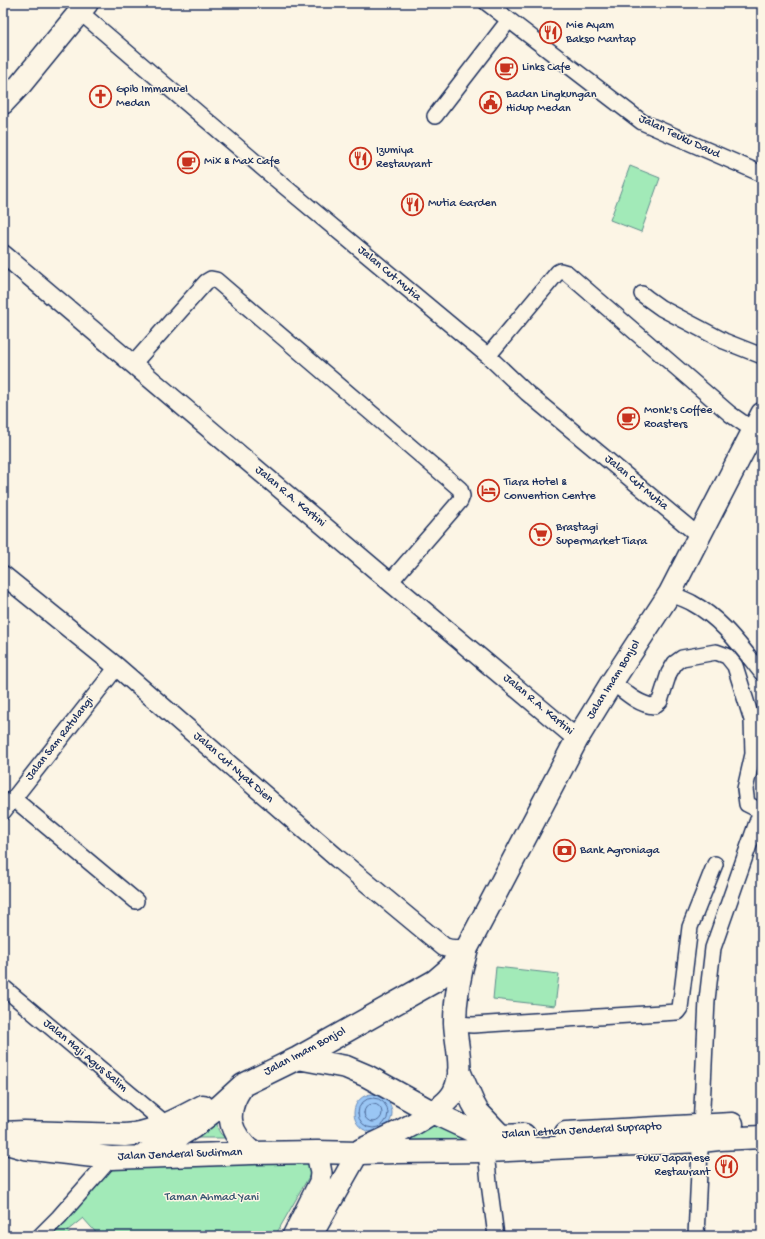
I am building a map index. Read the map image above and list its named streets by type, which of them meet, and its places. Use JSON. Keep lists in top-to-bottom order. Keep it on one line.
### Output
{"streets":{"main road":["Jalan Imam Bonjol","Jalan Letnan Jenderal Suprapto","Jalan Jenderal Sudirman"],"street":["Jalan Teuku Daud","Jalan Cut Mutia","Jalan R.A. Kartini","Jalan Sam Ratulangi","Jalan Cut Nyak Dien","Jalan Haji Agus Salim"]},"crossings":[["Jalan Cut Mutia","Jalan Imam Bonjol"],["Jalan R.A. Kartini","Jalan Imam Bonjol"],["Jalan Imam Bonjol","Jalan Cut Nyak Dien"],["Jalan Imam Bonjol","Jalan Letnan Jenderal Suprapto"],["Jalan Imam Bonjol","Jalan Jenderal Sudirman"],["Jalan Sam Ratulangi","Jalan Cut Nyak Dien"],["Jalan Haji Agus Salim","Jalan Jenderal Sudirman"],["Jalan Letnan Jenderal Suprapto","Jalan Jenderal Sudirman"]],"parks":["Taman Ahmad Yani"],"places":{"restaurant":["Mie Ayam Bakso Mantap","Izumiya Restaurant","Mutia Garden","Fuku Japanese Restaurant"],"cafe":["Links Cafe","Mix & Max Cafe","Monk's Coffee Roasters"],"church":["Gpib Immanuel Medan"],"public building":["Badan Lingkungan Hidup Medan"],"hotel":["Tiara Hotel & Convention Centre"],"supermarket":["Brastagi Supermarket Tiara"],"bank":["Bank Agroniaga"]}}
